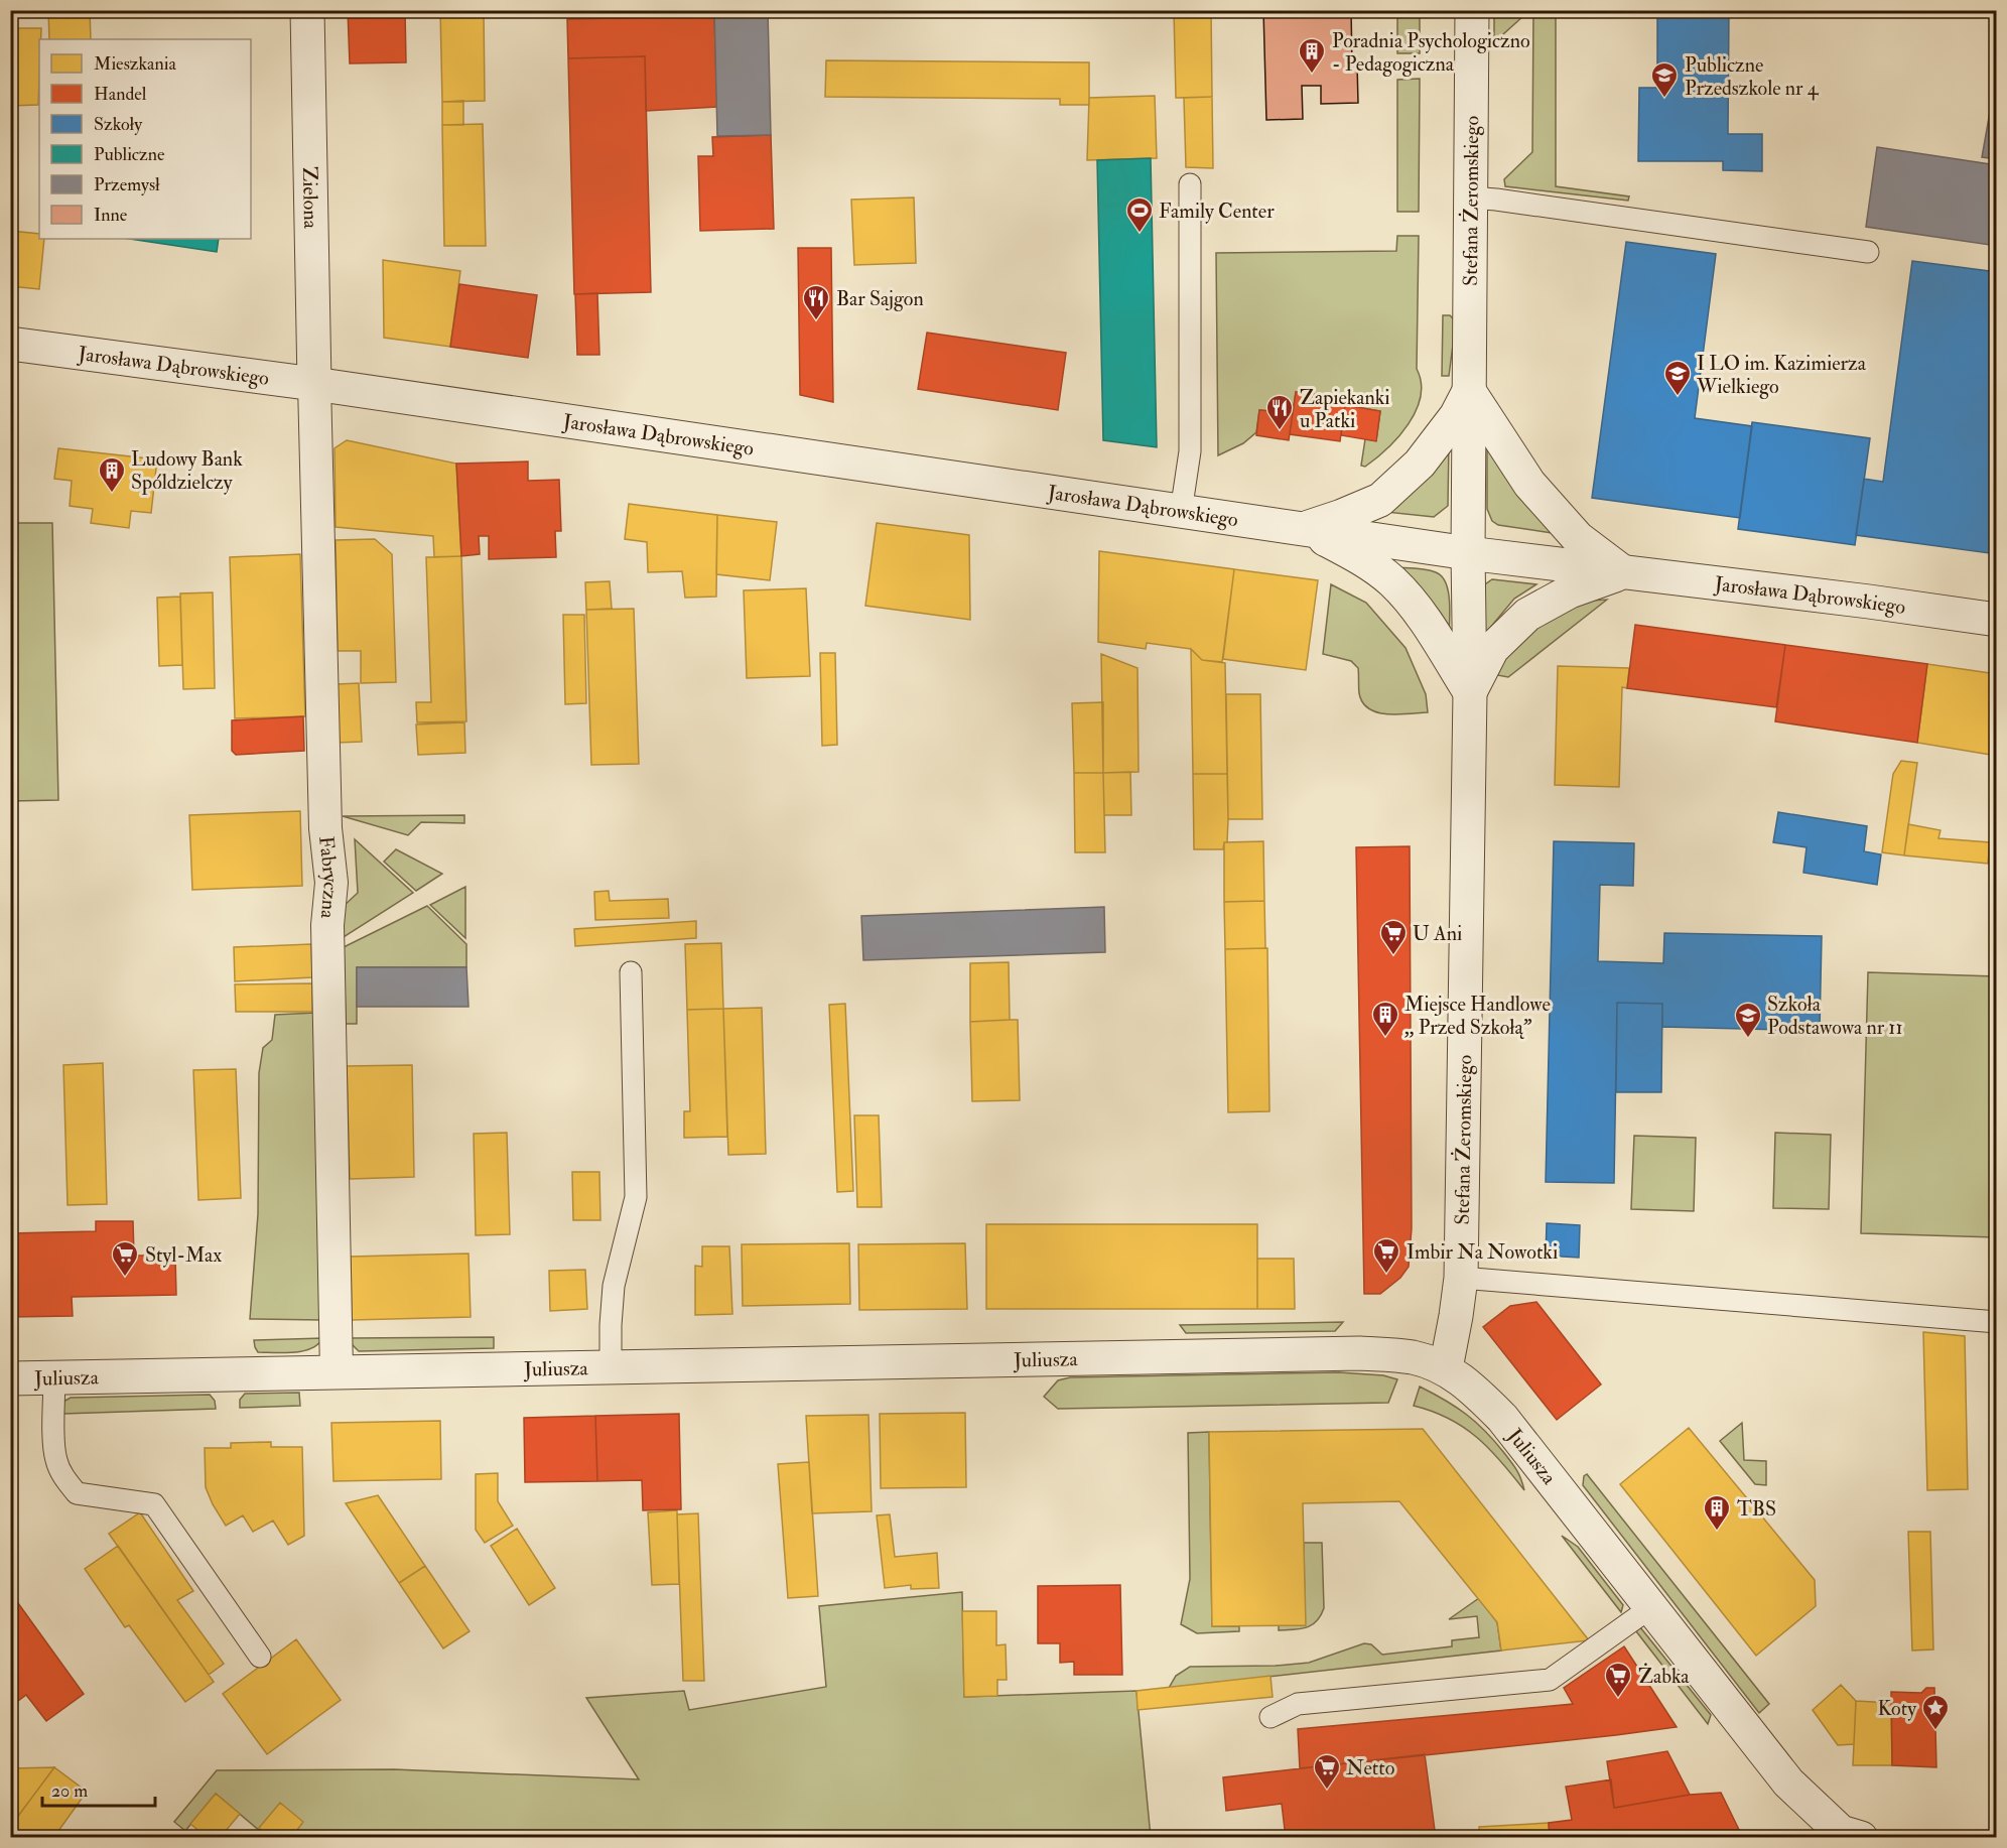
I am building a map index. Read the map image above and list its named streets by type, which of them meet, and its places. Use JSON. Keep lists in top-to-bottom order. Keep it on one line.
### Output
{"streets":{"street":["Zielona","Stefana Żeromskiego","Jarosława Dąbrowskiego","Fabryczna","Juliusza"]},"crossings":[["Zielona","Jarosława Dąbrowskiego"],["Zielona","Fabryczna"],["Stefana Żeromskiego","Jarosława Dąbrowskiego"],["Stefana Żeromskiego","Juliusza"],["Jarosława Dąbrowskiego","Fabryczna"],["Fabryczna","Juliusza"]],"places":{"building":["Poradnia Psychologiczno - Pedagogiczna","Ludowy Bank Spóldzielczy","Miejsce Handlowe ,, Przed Szkołą\"","TBS"],"school or university":["Publiczne Przedszkole nr 4","I LO im. Kazimierza Wielkiego","Szkoła Podstawowa nr 11"],"sports":["Family Center"],"restaurant":["Bar Sajgon","Zapiekanki u Patki"],"supermarket":["U Ani","Imbir Na Nowotki","Styl-Max","Żabka","Netto"],"place":["Koty"]},"legend":["Mieszkania","Handel","Szkoły","Publiczne","Przemysł","Inne"],"scale_bar":"20 m"}
